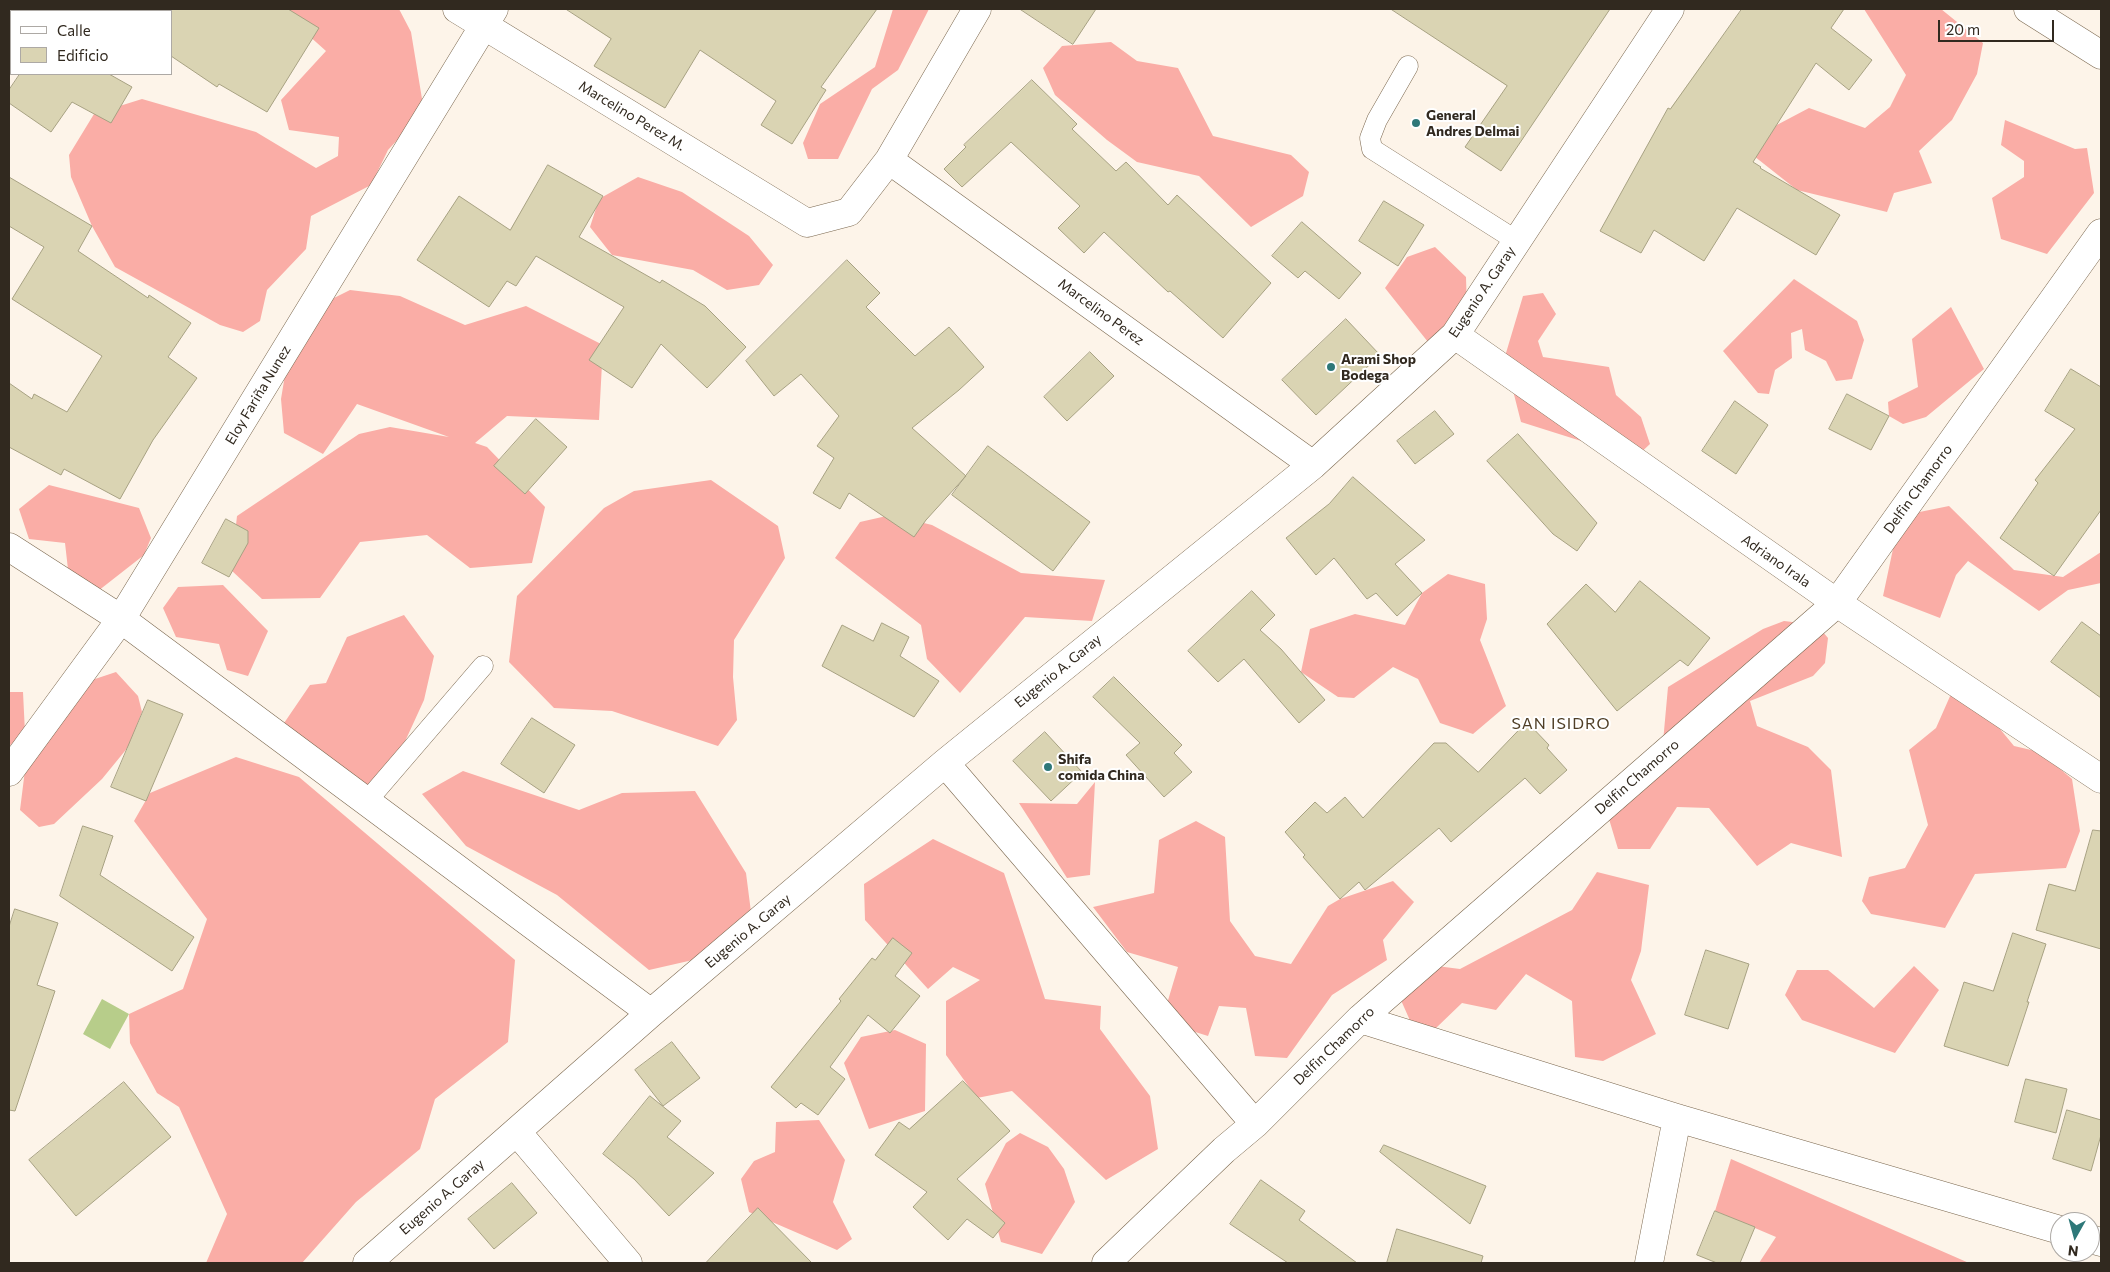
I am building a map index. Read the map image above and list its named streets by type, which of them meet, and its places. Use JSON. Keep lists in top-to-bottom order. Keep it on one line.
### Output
{"streets":{"street":["Marcelino Perez M.","Eugenio A. Garay","Marcelino Perez","Eloy Fariña Nunez","Delfin Chamorro","Adriano Irala"]},"crossings":[["Marcelino Perez M.","Marcelino Perez"],["Marcelino Perez M.","Eloy Fariña Nunez"],["Eugenio A. Garay","Marcelino Perez"],["Eugenio A. Garay","Adriano Irala"],["Delfin Chamorro","Adriano Irala"]],"districts":["SAN ISIDRO"],"places":["General Andres Delmai","Arami Shop Bodega","Shifa comida China"],"legend":["Calle","Edificio"],"scale_bar":"20 m","north":"bottom"}
